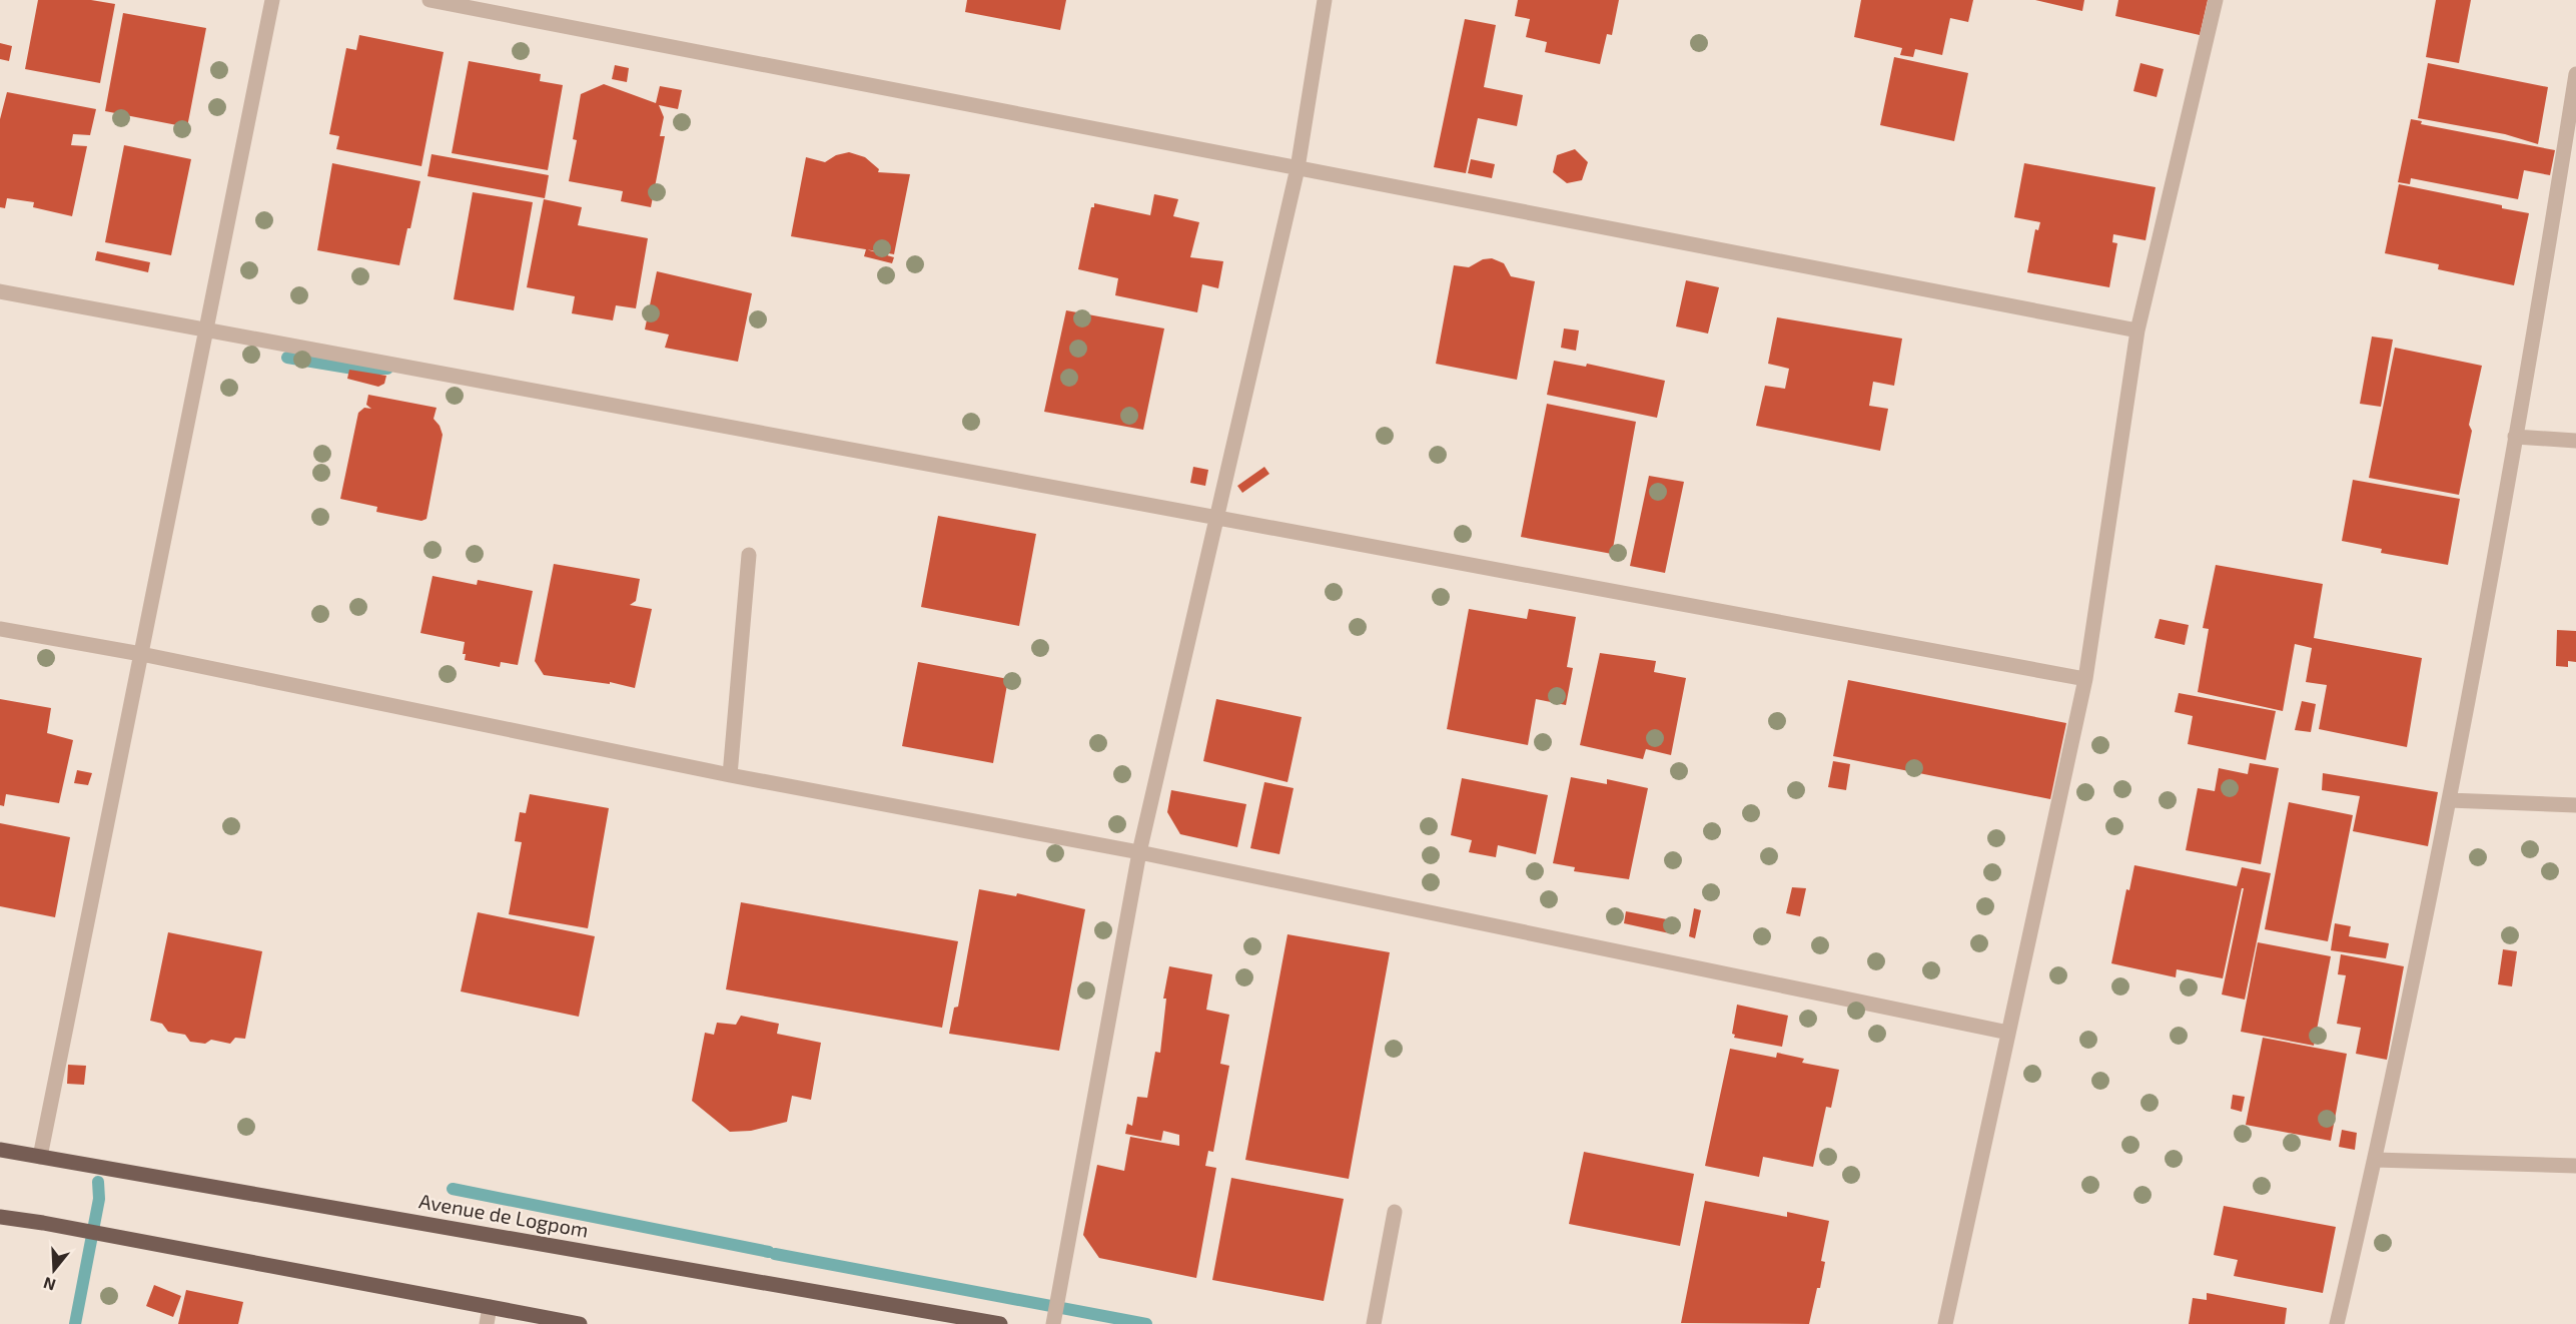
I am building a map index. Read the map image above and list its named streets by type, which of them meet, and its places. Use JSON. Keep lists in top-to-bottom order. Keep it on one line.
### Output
{"streets":{"main road":["Avenue de Logpom"]},"north":"bottom"}
